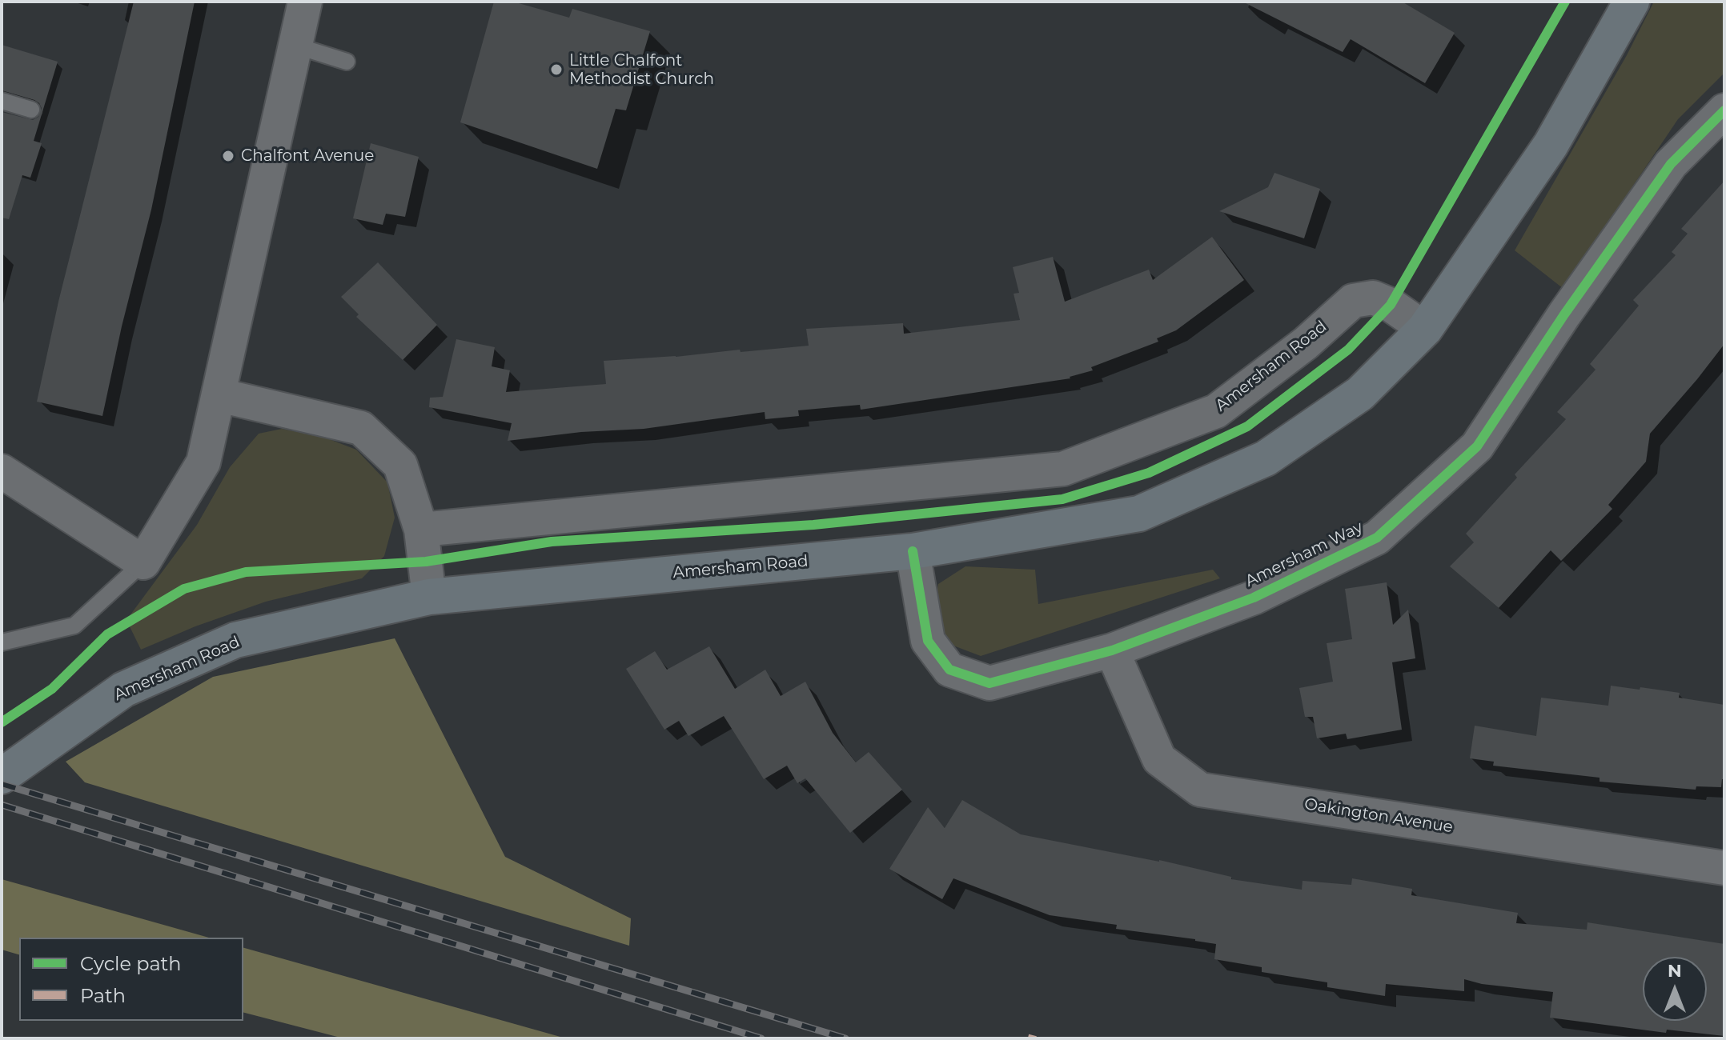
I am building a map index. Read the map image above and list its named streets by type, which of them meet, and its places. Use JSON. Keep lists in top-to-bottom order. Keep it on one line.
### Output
{"streets":{"main road":["Amersham Road"],"street":["Amersham Way","Oakington Avenue"]},"crossings":[["Amersham Road","Amersham Way"],["Amersham Way","Oakington Avenue"]],"places":["Little Chalfont Methodist Church","Chalfont Avenue"],"legend":["Cycle path","Path"],"north":"top"}
